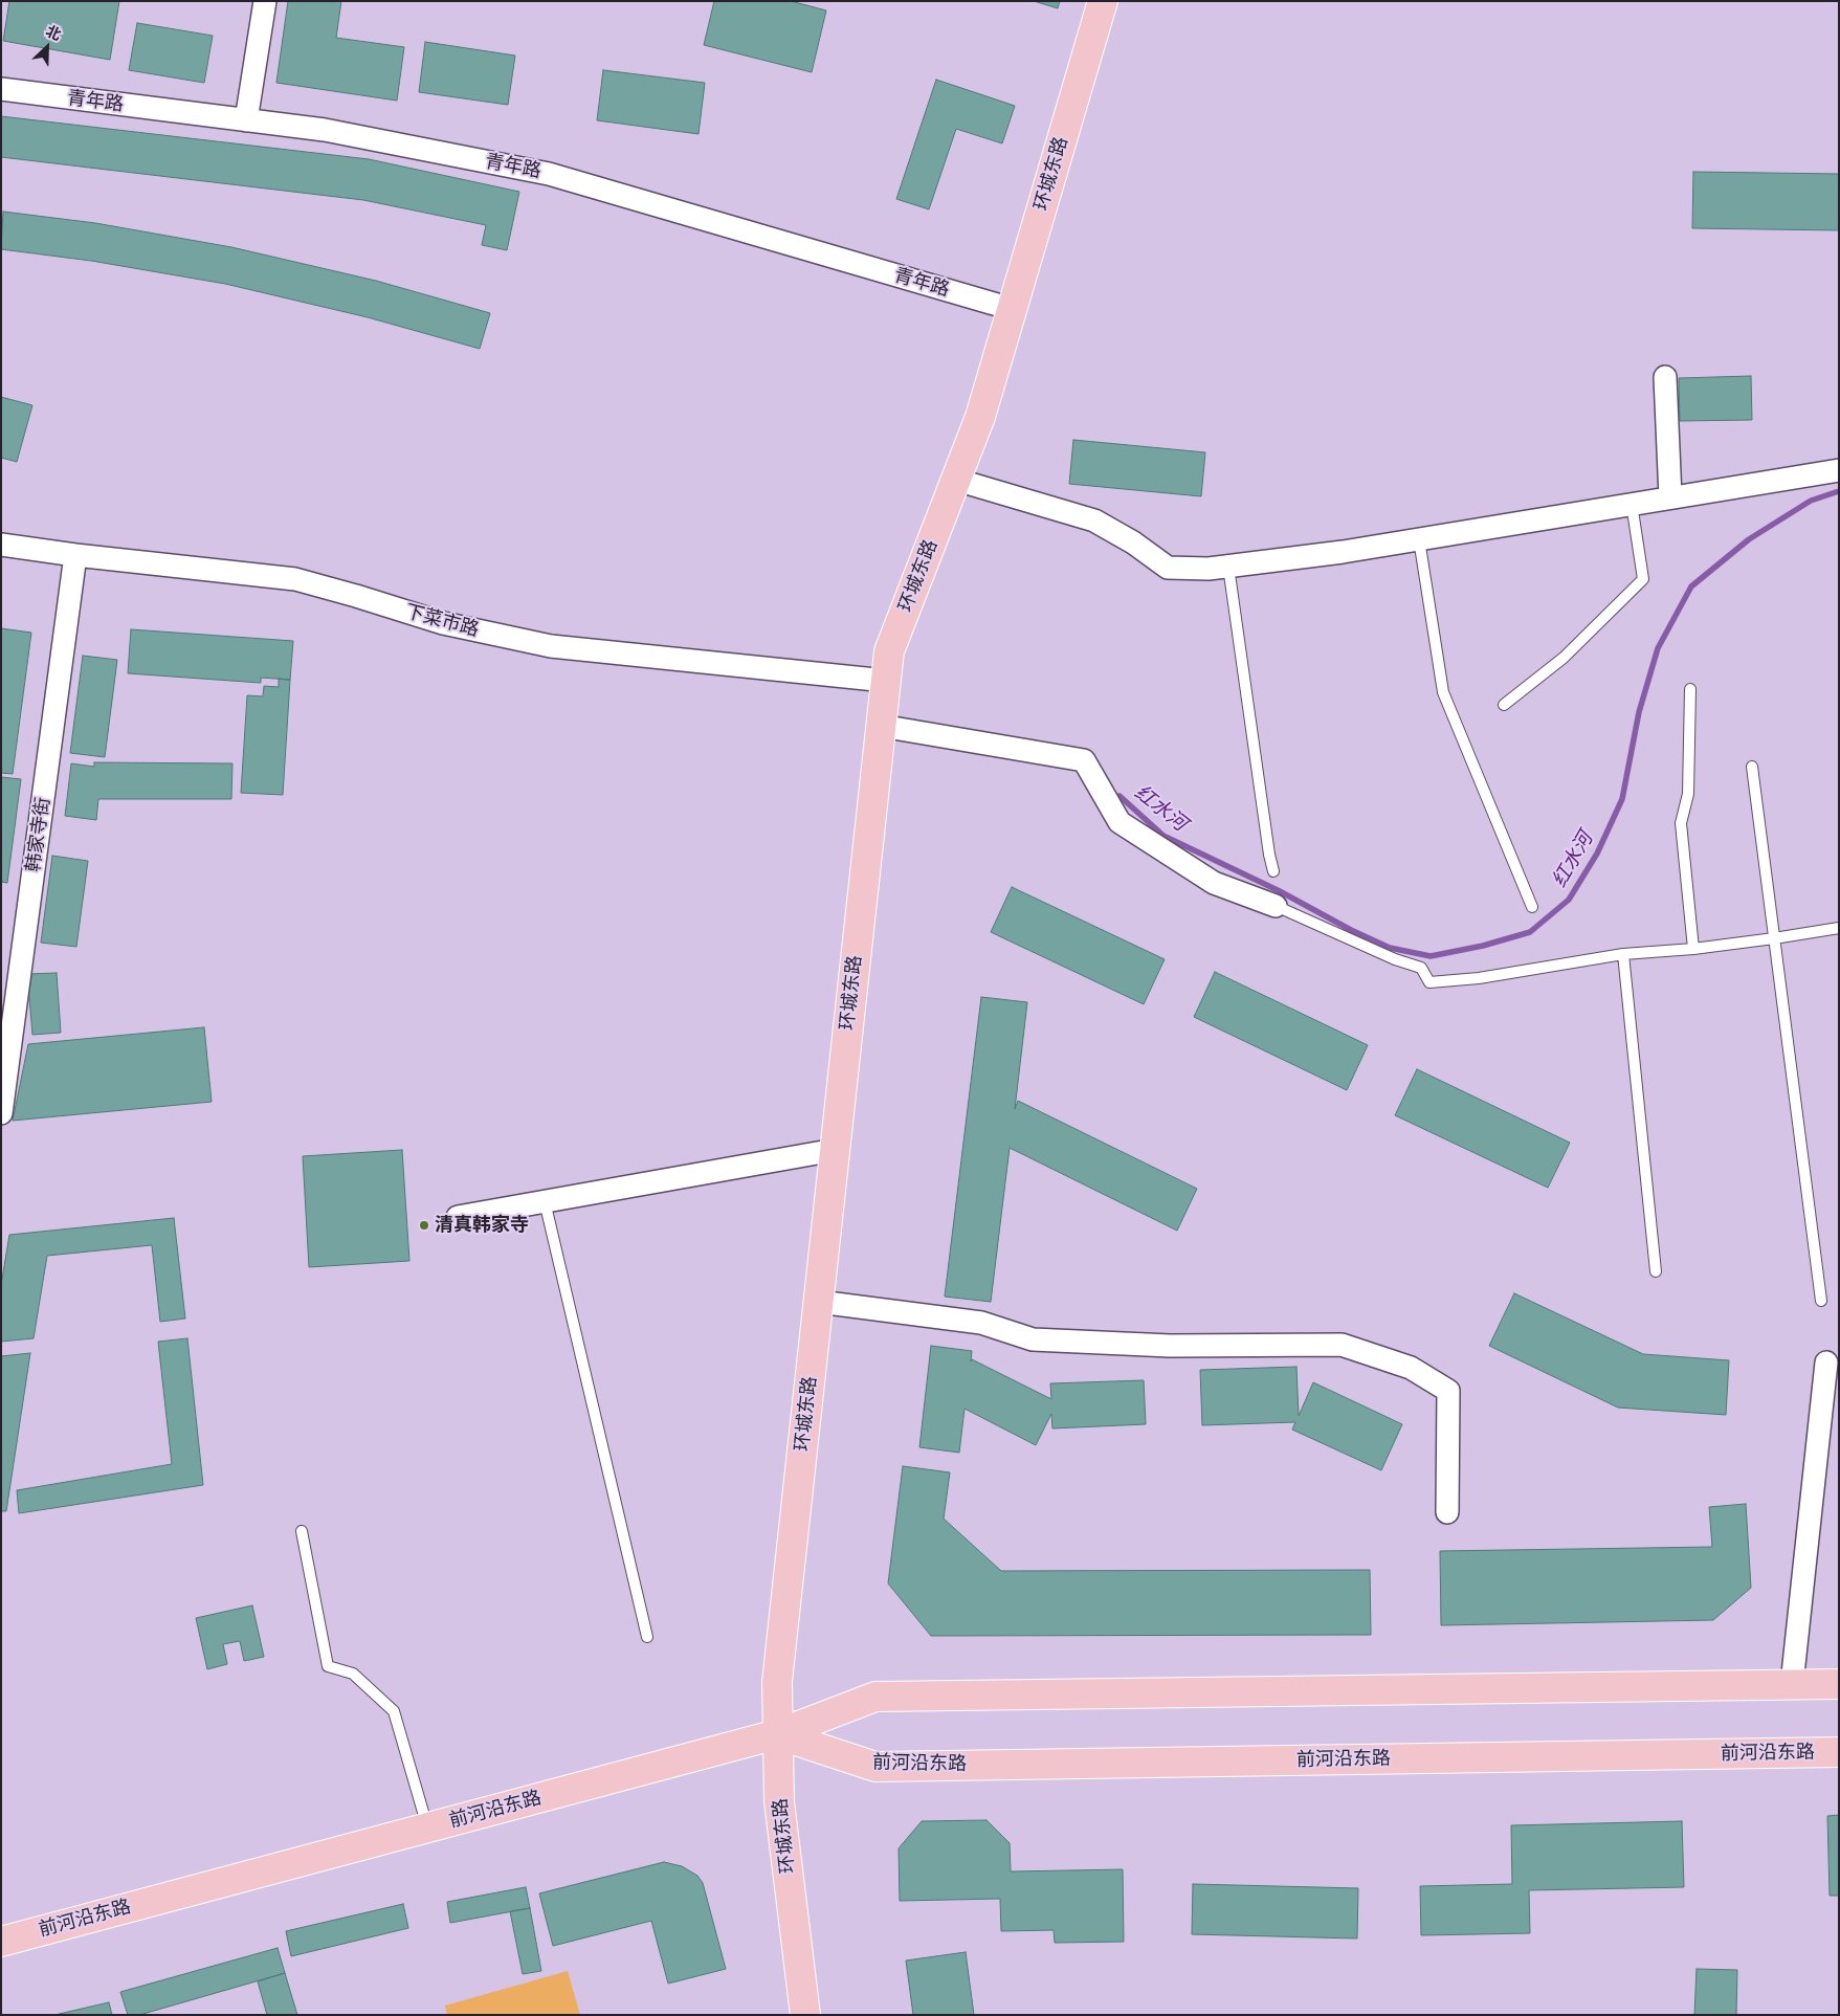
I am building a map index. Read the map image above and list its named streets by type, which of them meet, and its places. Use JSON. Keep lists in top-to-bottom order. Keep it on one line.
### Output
{"streets":{"main road":["环城东路","前河沿东路"],"street":["青年路","下菜市路","韩家寺街"]},"crossings":[["青年路","环城东路"],["环城东路","下菜市路"],["环城东路","前河沿东路"],["下菜市路","韩家寺街"]],"water":["红水河"],"places":["清真韩家寺"],"north":"top right"}
